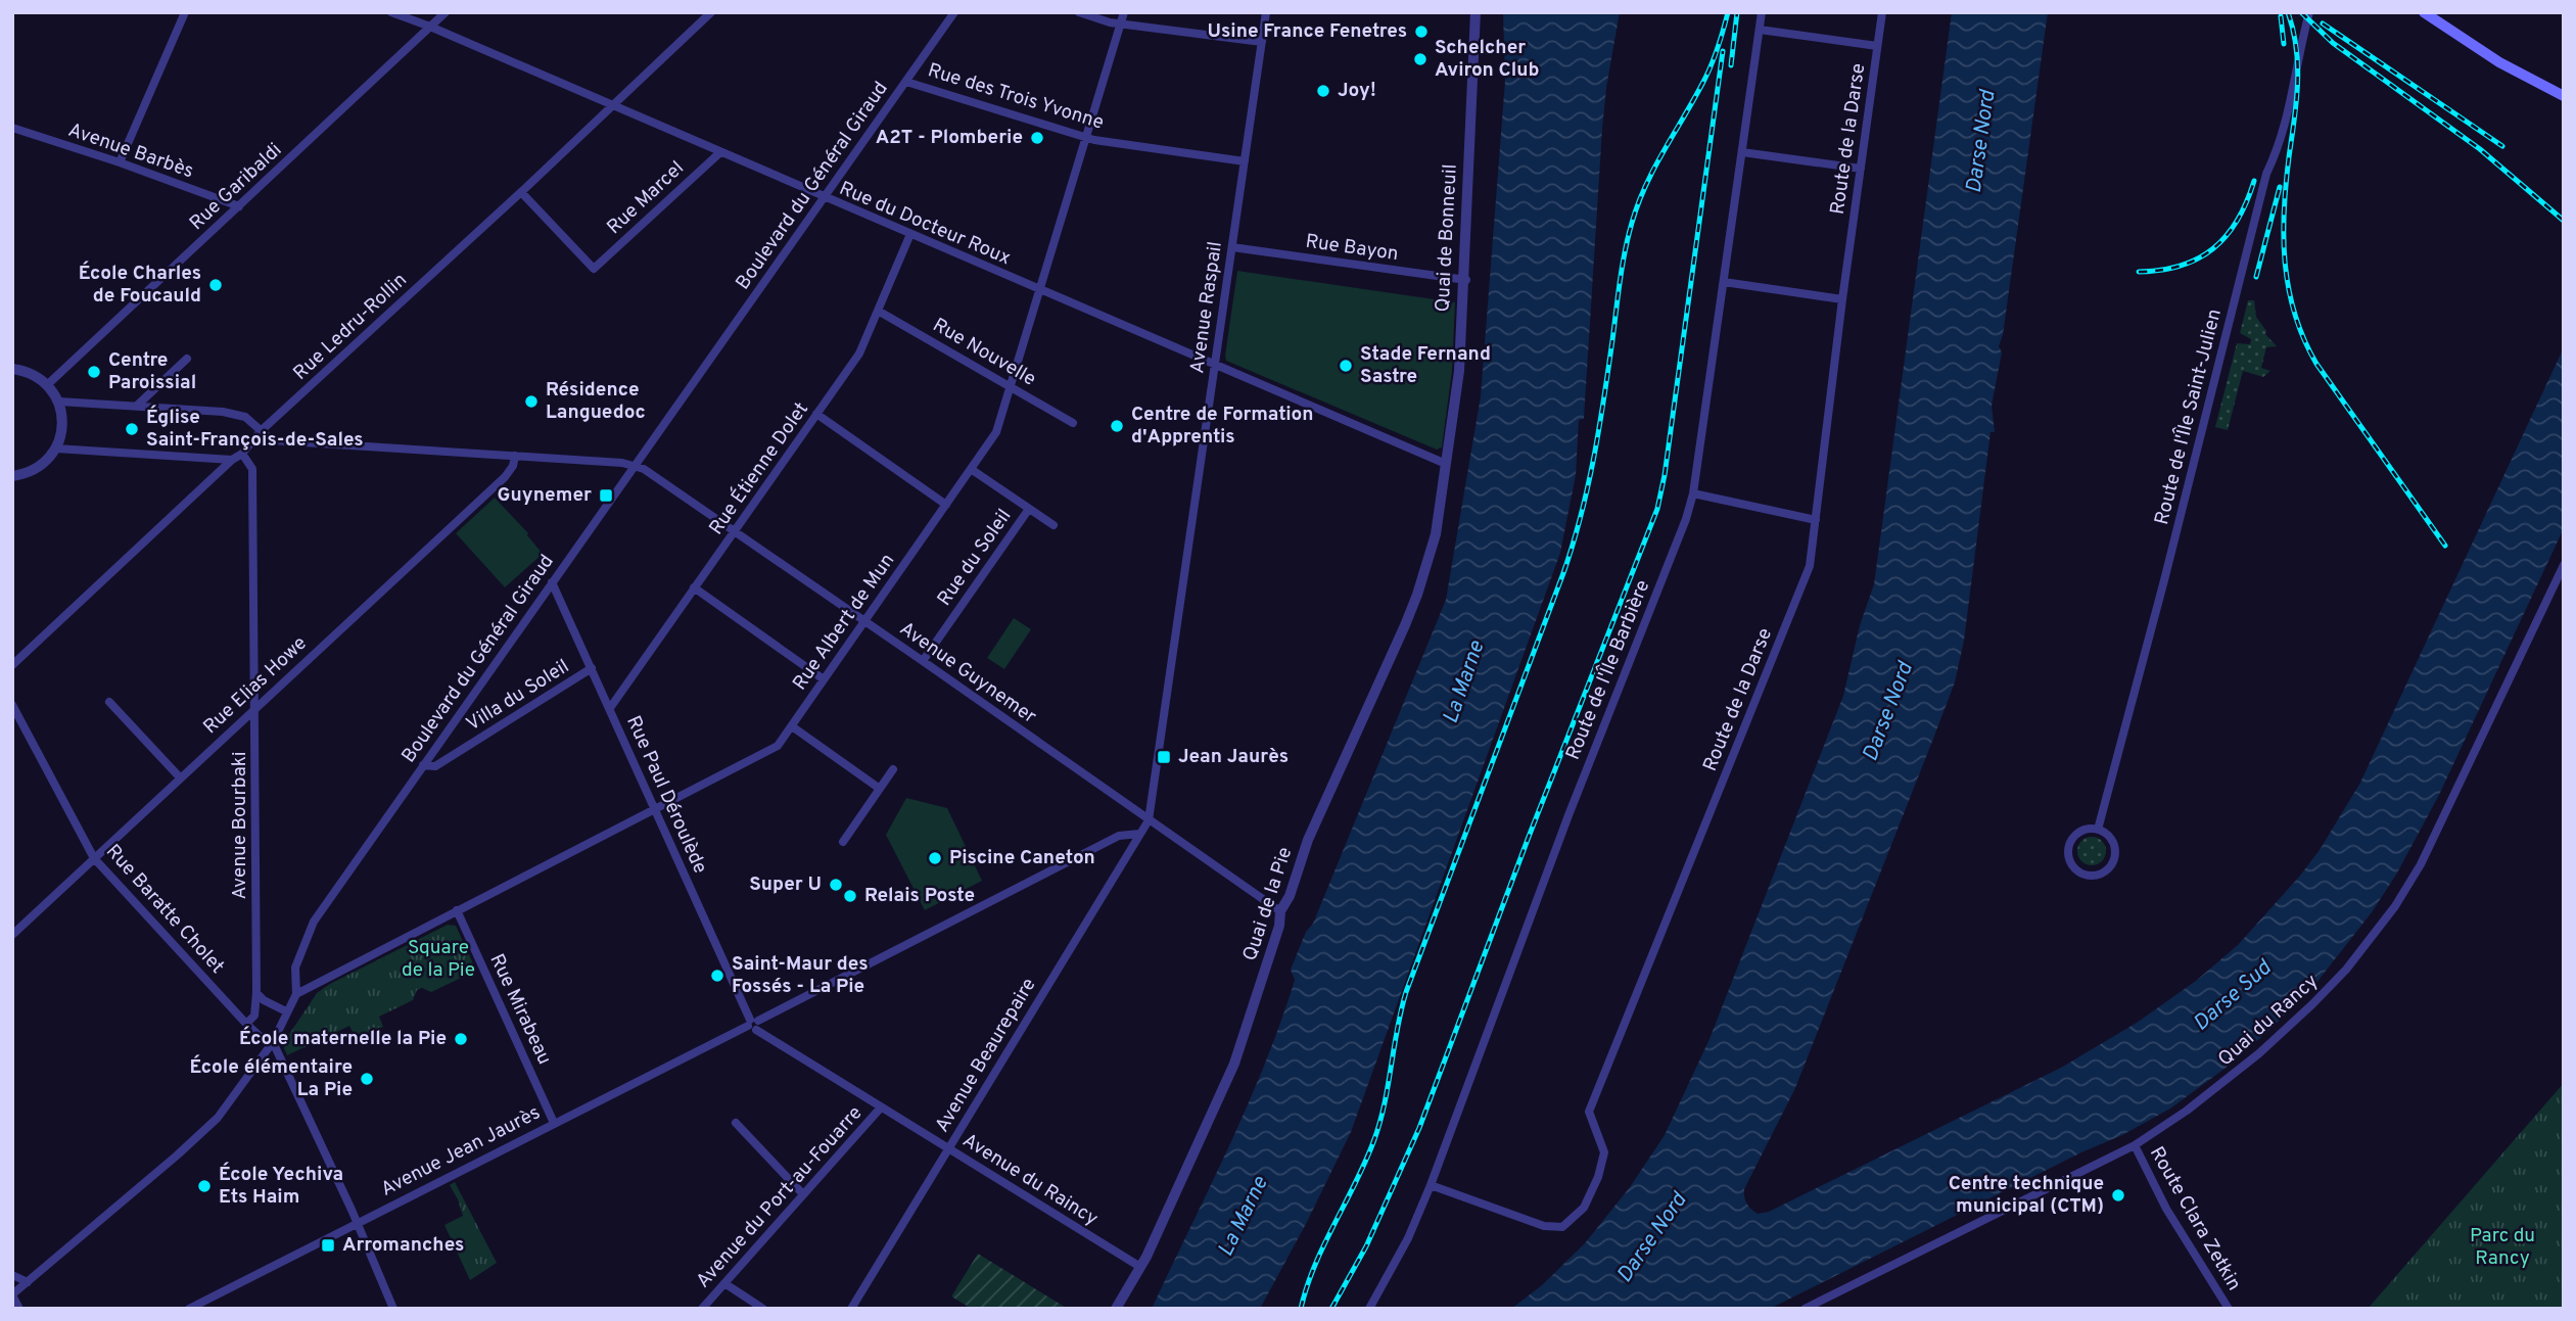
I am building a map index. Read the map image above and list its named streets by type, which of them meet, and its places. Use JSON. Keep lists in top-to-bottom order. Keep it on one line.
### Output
{"streets":{"street":["Rue des Trois Yvonne","Route de la Darse","Avenue Barbès","Boulevard du Général Giraud","Rue Garibaldi","Rue Marcel","Rue du Docteur Roux","Quai de Bonneuil","Rue Bayon","Avenue Raspail","Rue Ledru-Rollin","Rue Nouvelle","Route de l'Île Saint-Julien","Rue Étienne Dolet","Rue du Soleil","Rue Albert de Mun","Route de l'Île Barbière","Avenue Guynemer","Rue Elias Howe","Villa du Soleil","Rue Paul Déroulède","Avenue Bourbaki","Quai de la Pie","Rue Baratte Cholet","Rue Mirabeau","Quai du Rancy","Avenue Beaurepaire","Avenue Jean Jaurès","Avenue du Raincy","Avenue du Port-au-Fouarre","Route Clara Zetkin"]},"crossings":[["Rue des Trois Yvonne","Boulevard du Général Giraud"],["Rue des Trois Yvonne","Avenue Raspail"],["Rue des Trois Yvonne","Rue Albert de Mun"],["Route de la Darse","Route de l'Île Barbière"],["Avenue Barbès","Rue Garibaldi"],["Boulevard du Général Giraud","Rue du Docteur Roux"],["Boulevard du Général Giraud","Rue Albert de Mun"],["Boulevard du Général Giraud","Avenue Guynemer"],["Boulevard du Général Giraud","Villa du Soleil"],["Boulevard du Général Giraud","Rue Paul Déroulède"],["Boulevard du Général Giraud","Rue Baratte Cholet"],["Rue Garibaldi","Rue du Docteur Roux"],["Rue Marcel","Rue du Docteur Roux"],["Rue Marcel","Rue Ledru-Rollin"],["Rue du Docteur Roux","Quai de Bonneuil"],["Rue du Docteur Roux","Avenue Raspail"],["Rue du Docteur Roux","Rue Ledru-Rollin"],["Rue du Docteur Roux","Rue Étienne Dolet"],["Rue du Docteur Roux","Rue Albert de Mun"],["Rue du Docteur Roux","Quai de la Pie"],["Quai de Bonneuil","Rue Bayon"],["Quai de Bonneuil","Quai de la Pie"],["Rue Bayon","Avenue Raspail"],["Avenue Raspail","Avenue Guynemer"],["Avenue Raspail","Avenue Beaurepaire"],["Rue Ledru-Rollin","Avenue Bourbaki"],["Rue Nouvelle","Rue Étienne Dolet"],["Rue Nouvelle","Rue Albert de Mun"],["Rue Étienne Dolet","Avenue Guynemer"],["Rue Étienne Dolet","Rue Paul Déroulède"],["Rue du Soleil","Avenue Guynemer"],["Rue Albert de Mun","Avenue Guynemer"],["Rue Albert de Mun","Rue Paul Déroulède"],["Rue Albert de Mun","Rue Mirabeau"],["Avenue Guynemer","Quai de la Pie"],["Avenue Guynemer","Avenue Beaurepaire"],["Rue Elias Howe","Avenue Bourbaki"],["Rue Elias Howe","Rue Baratte Cholet"],["Villa du Soleil","Rue Paul Déroulède"],["Rue Paul Déroulède","Avenue Jean Jaurès"],["Rue Paul Déroulède","Avenue du Raincy"],["Avenue Bourbaki","Rue Baratte Cholet"],["Quai de la Pie","Avenue du Raincy"],["Rue Mirabeau","Avenue Jean Jaurès"],["Quai du Rancy","Route Clara Zetkin"],["Avenue Beaurepaire","Avenue Jean Jaurès"],["Avenue Beaurepaire","Avenue du Raincy"],["Avenue Jean Jaurès","Avenue du Raincy"],["Avenue du Raincy","Avenue du Port-au-Fouarre"]],"water":["Darse Nord","La Marne","Darse Sud"],"parks":["Square de la Pie","Parc du Rancy"],"places":{"other":["Usine France Fenetres","Schelcher Aviron Club","Joy!","A2T - Plomberie","École Charles de Foucauld","Stade Fernand Sastre","Centre Paroissial","Résidence Languedoc","Centre de Formation d'Apprentis","Église Saint-François-de-Sales","Piscine Caneton","Super U","Relais Poste","Saint-Maur des Fossés - La Pie","École maternelle la Pie","École élémentaire La Pie","École Yechiva Ets Haim","Centre technique municipal (CTM)"],"transit":["Guynemer","Jean Jaurès","Arromanches"]}}
